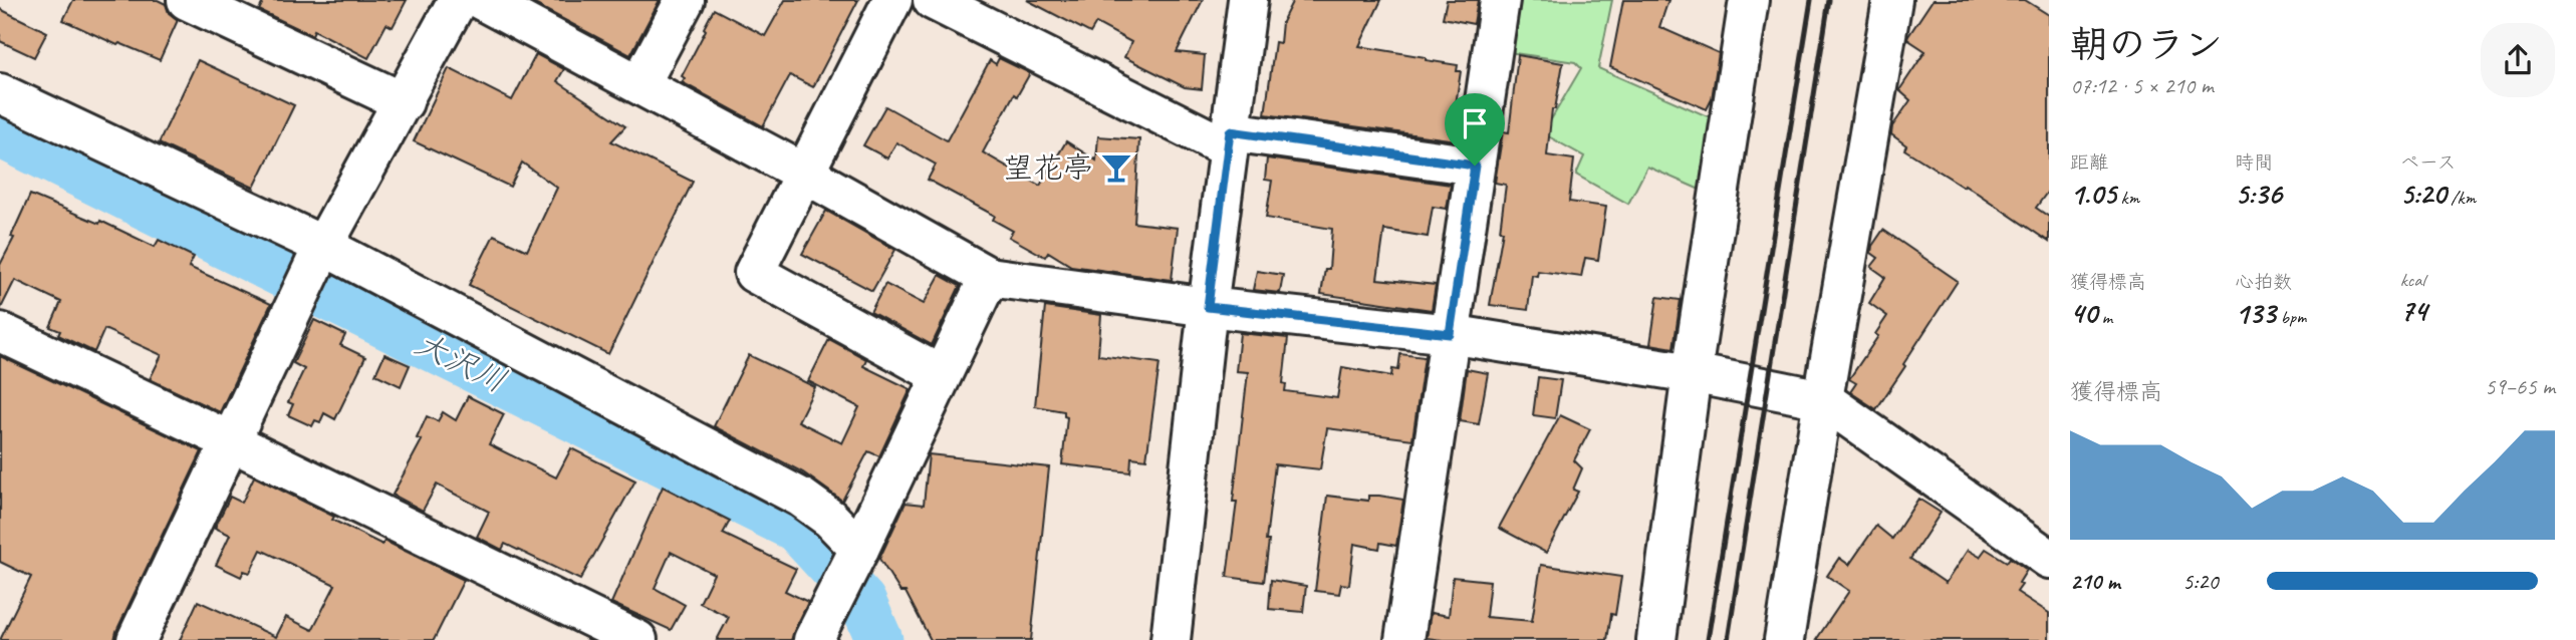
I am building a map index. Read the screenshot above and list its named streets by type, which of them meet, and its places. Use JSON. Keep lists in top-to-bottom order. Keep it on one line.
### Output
{"water":["大沢川"],"places":{"bar":["望花亭"]},"page":{"heading":["朝のラン","07:12 · 5 × 210 m"],"stats":[["距離","1.05 km"],["時間","5:36"],["ペース","5:20 /km"],["獲得標高","40 m"],["心拍数","133 bpm"],["kcal","74"]],"chart":["獲得標高","59–65 m"],"list":[{"name":"210 m","note":"5:20"}]}}
